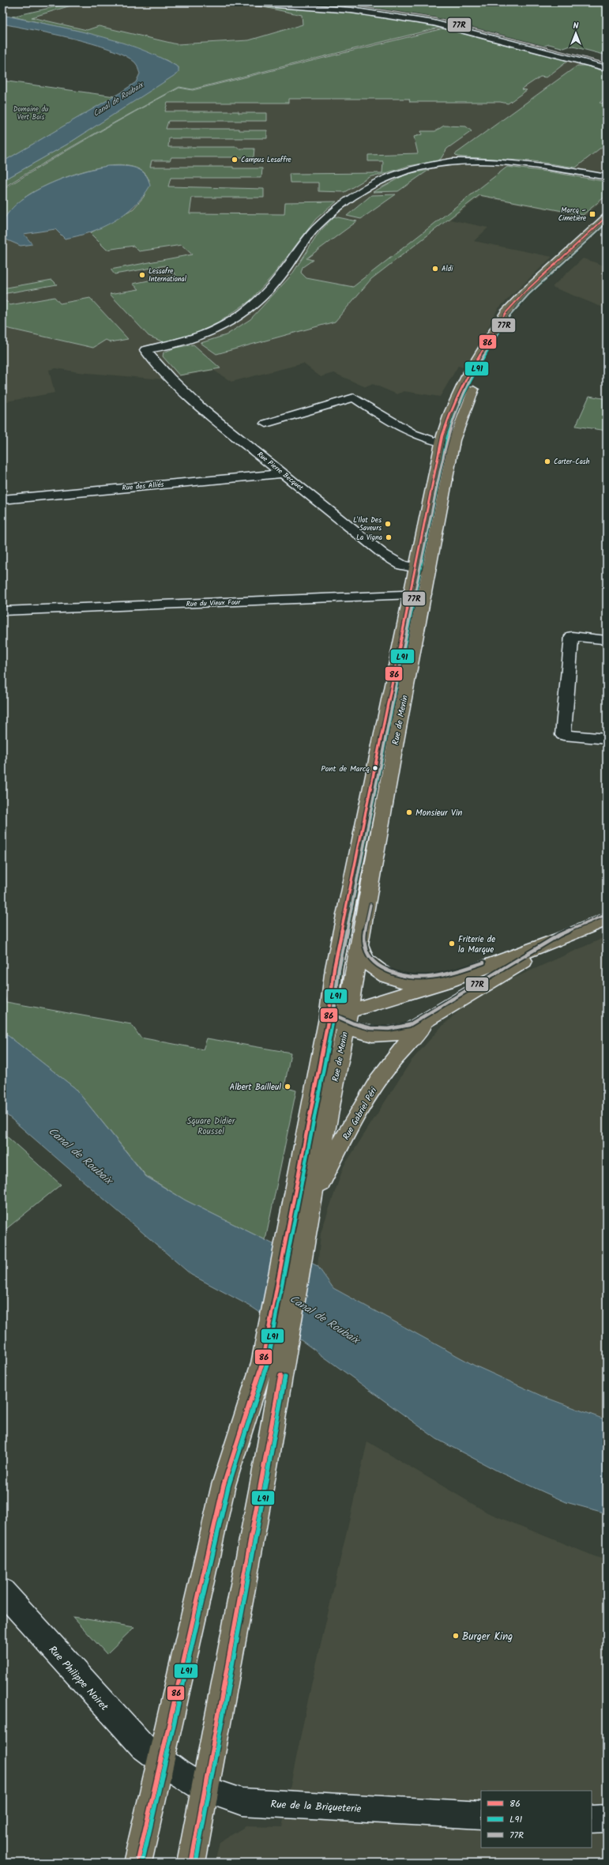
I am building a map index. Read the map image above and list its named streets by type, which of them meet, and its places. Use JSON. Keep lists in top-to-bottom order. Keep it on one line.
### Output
{"streets":{"main road":["Rue de Menin","Rue Gabriel Péri"],"street":["Rue Pierre Becquet","Rue des Alliés","Rue du Vieux Four","Rue Philippe Noiret","Rue de la Briqueterie"]},"crossings":[["Rue Pierre Becquet","Rue des Alliés"],["Rue Pierre Becquet","Rue de Menin"],["Rue du Vieux Four","Rue de Menin"],["Rue de Menin","Rue Gabriel Péri"],["Rue Philippe Noiret","Rue de la Briqueterie"]],"water":["Canal de Roubaix"],"parks":["Domaine du Vert Bois","Square Didier Roussel"],"places":{"other":["Campus Lesaffre","Aldi","Lessafre International","Carter-Cash","L'Ilot Des Saveurs","La Vigna","Pont de Marcq","Monsieur Vin","Friterie de la Marque","Albert Bailleul","Burger King"],"transit":["Marcq – Cimetière"]},"lines":["transit line 77R","transit line 86","transit line L91"],"legend":["86","L91","77R"],"north":"top"}
